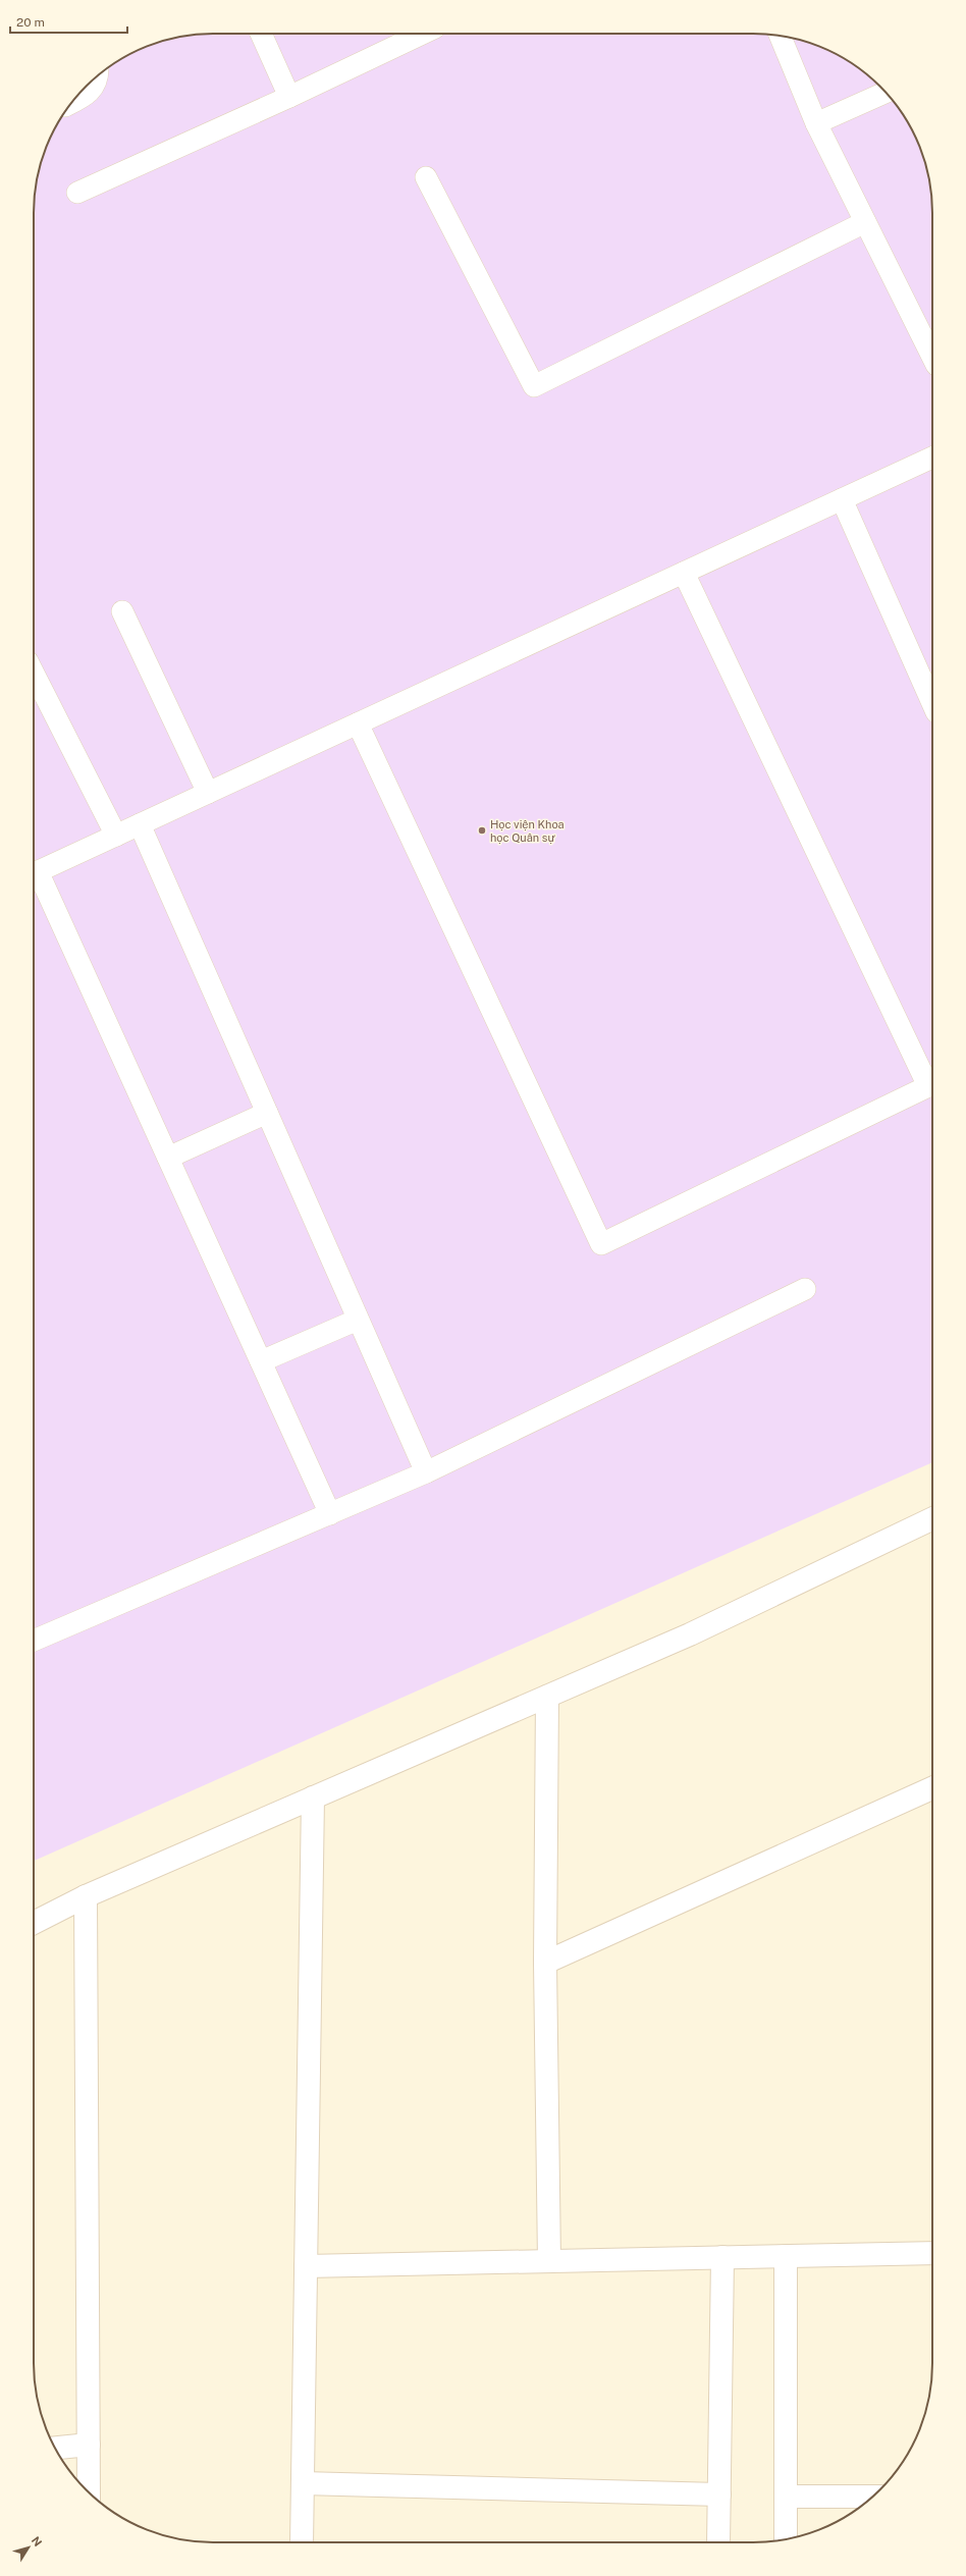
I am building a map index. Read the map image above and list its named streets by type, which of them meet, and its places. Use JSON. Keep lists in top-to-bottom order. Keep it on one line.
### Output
{"places":["Học viện Khoa học Quân sự"],"scale_bar":"20 m","north":"top right"}
